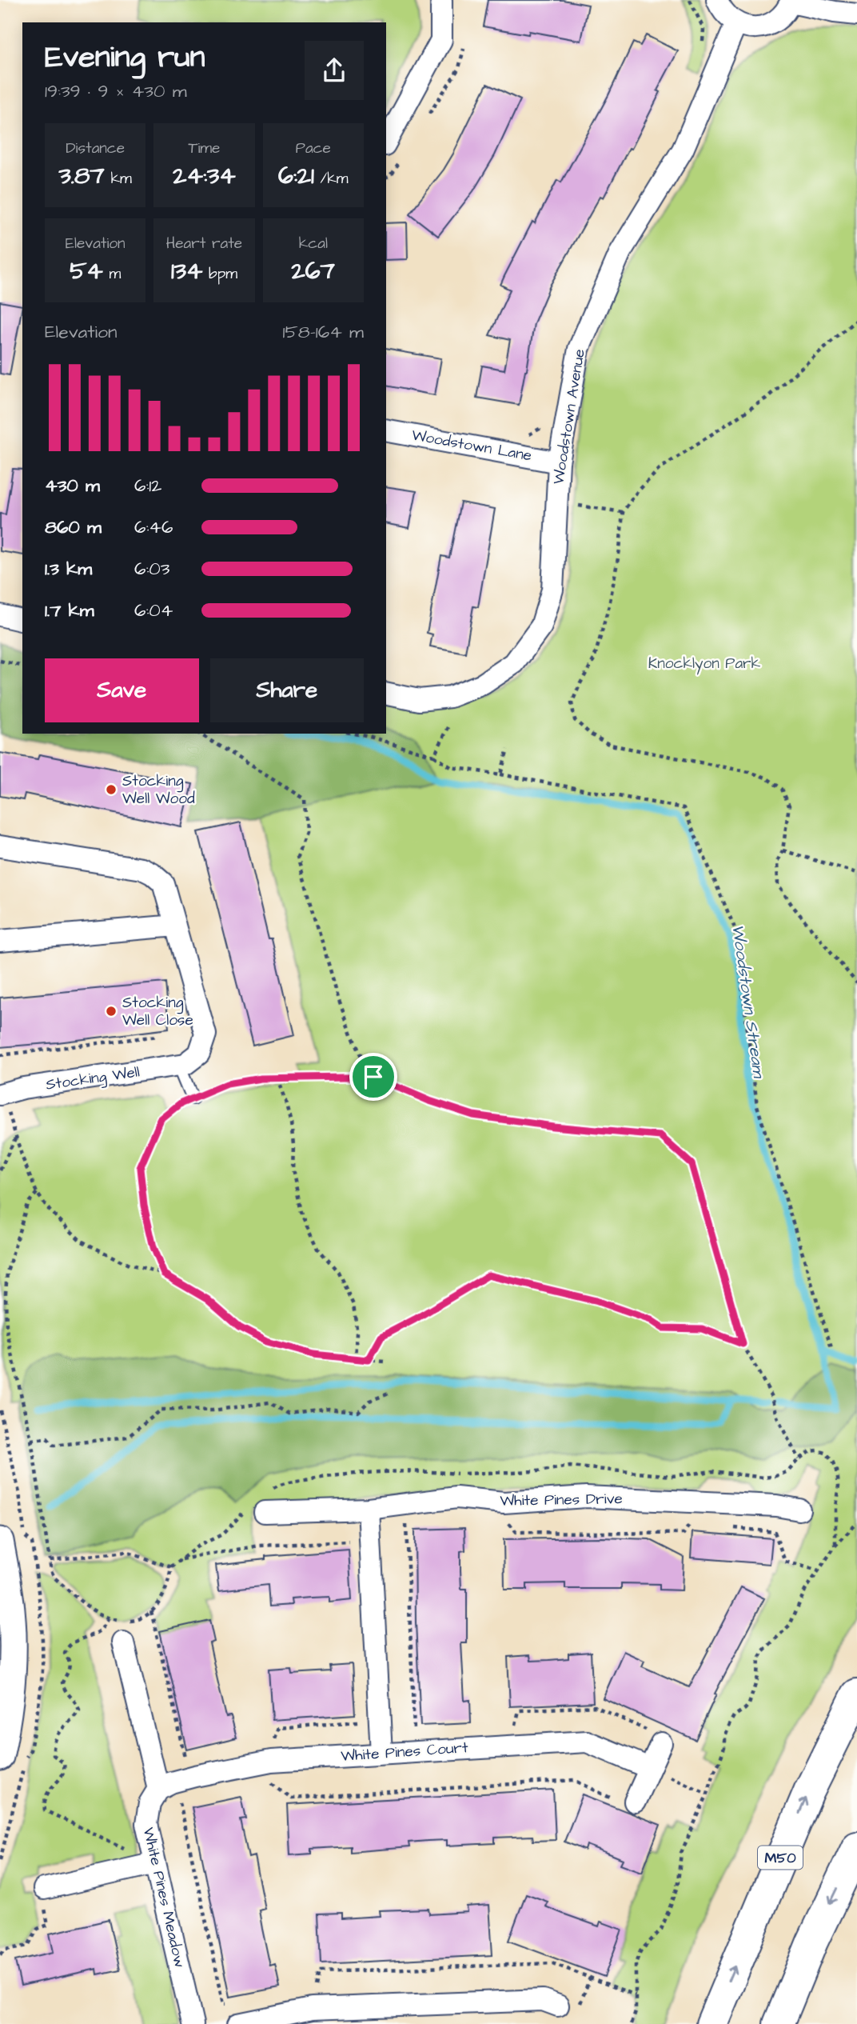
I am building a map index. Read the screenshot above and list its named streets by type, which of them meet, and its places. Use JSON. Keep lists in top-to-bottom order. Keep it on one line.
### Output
{"streets":{"highway":["M50"],"street":["Woodstown Avenue","Woodstown Lane","Stocking Well","White Pines Drive","White Pines Court","White Pines Meadow"]},"crossings":[["Woodstown Avenue","Woodstown Lane"],["White Pines Court","White Pines Meadow"]],"water":["Woodstown Stream"],"parks":["Knocklyon Park"],"places":["Stocking Well Wood","Stocking Well Close"],"page":{"heading":["Evening run","19:39 · 9 × 430 m"],"stats":[["Distance","3.87 km"],["Time","24:34"],["Pace","6:21 /km"],["Elevation","54 m"],["Heart rate","134 bpm"],["kcal","267"]],"chart":["Elevation","158–164 m"],"list":[{"name":"430 m","note":"6:12"},{"name":"860 m","note":"6:46"},{"name":"1.3 km","note":"6:03"},{"name":"1.7 km","note":"6:04"}],"buttons":["Save","Share"]}}
